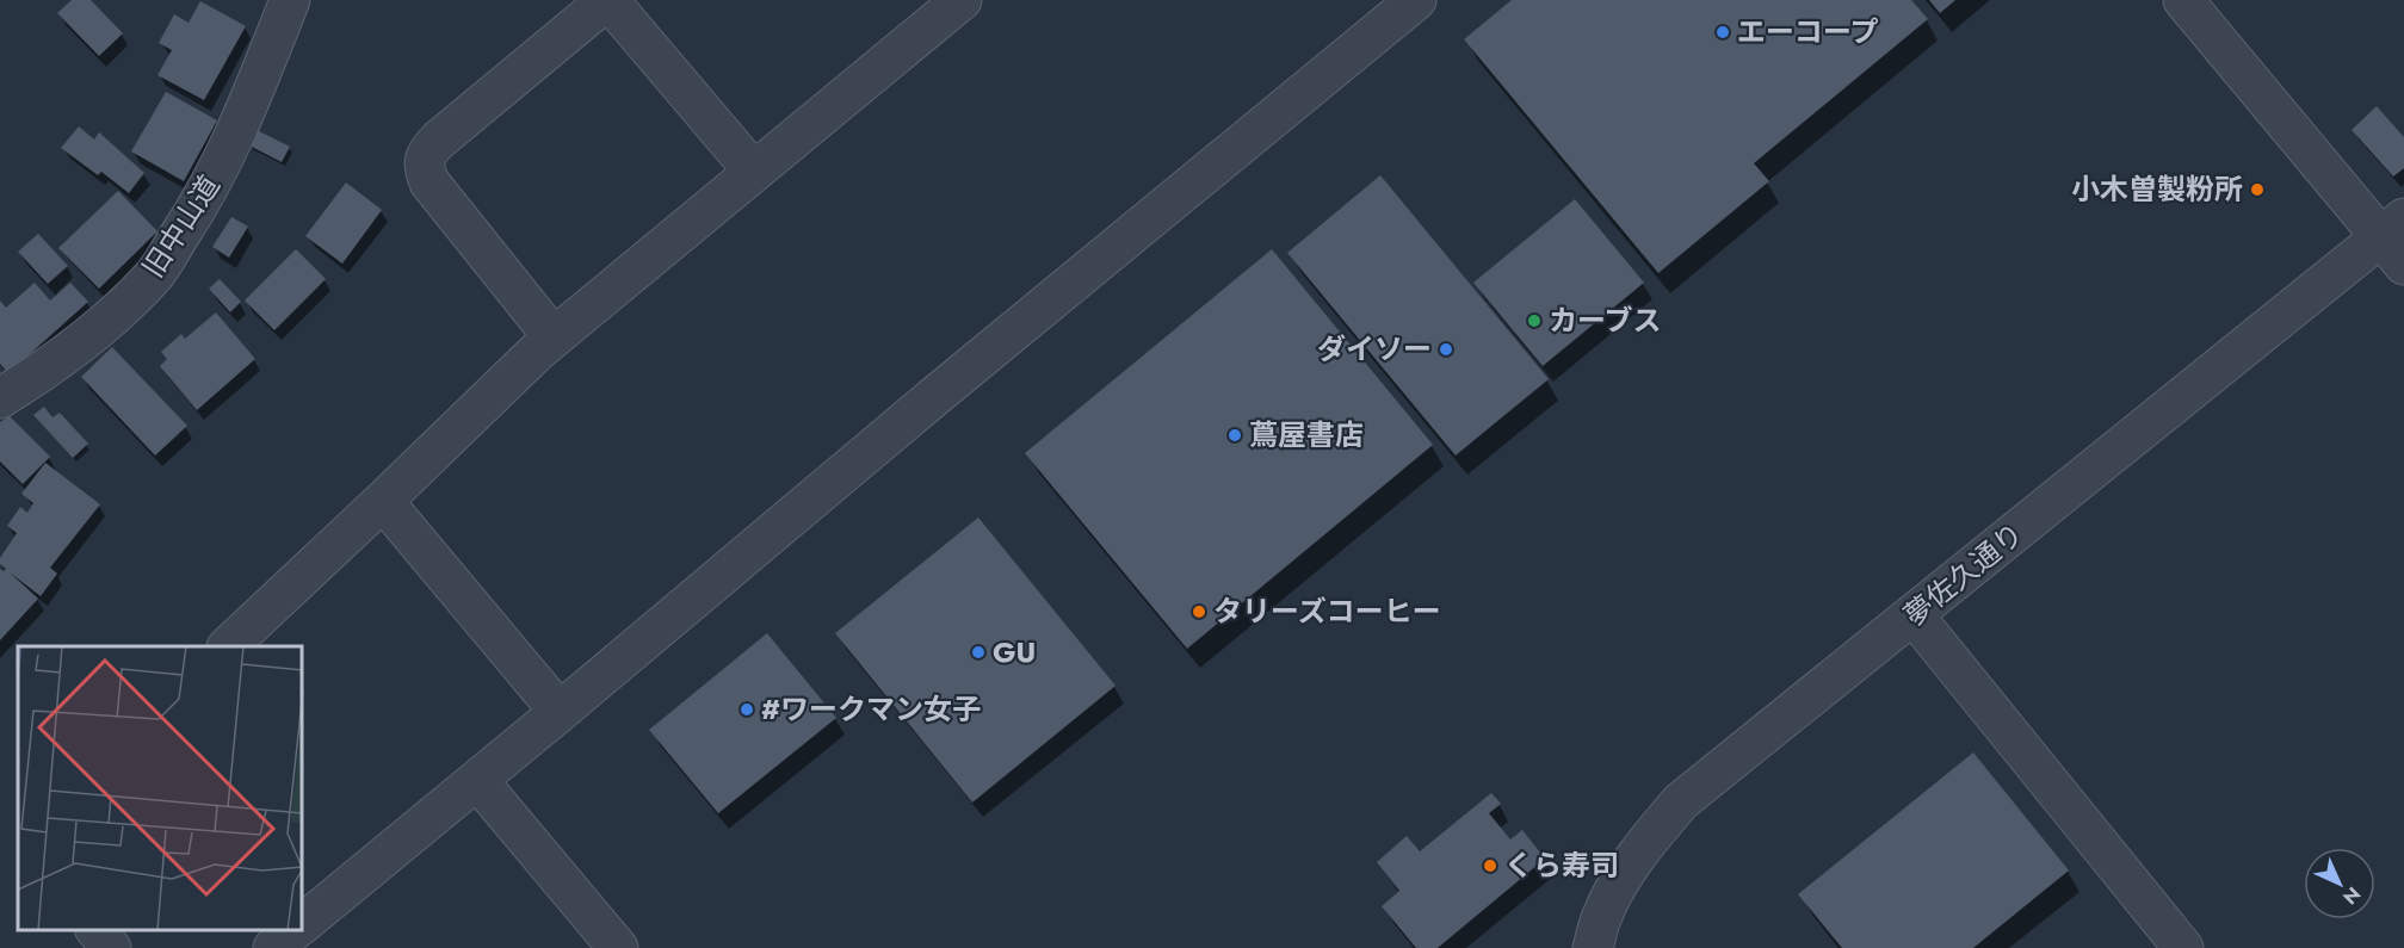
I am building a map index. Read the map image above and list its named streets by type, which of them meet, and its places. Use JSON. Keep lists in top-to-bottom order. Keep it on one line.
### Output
{"streets":{"street":["旧中山道","夢佐久通り"]},"places":["エーコープ","小木曽製粉所","カーブス","ダイソー","蔦屋書店","タリーズコーヒー","GU","#ワークマン女子","くら寿司"],"north":"bottom right"}
